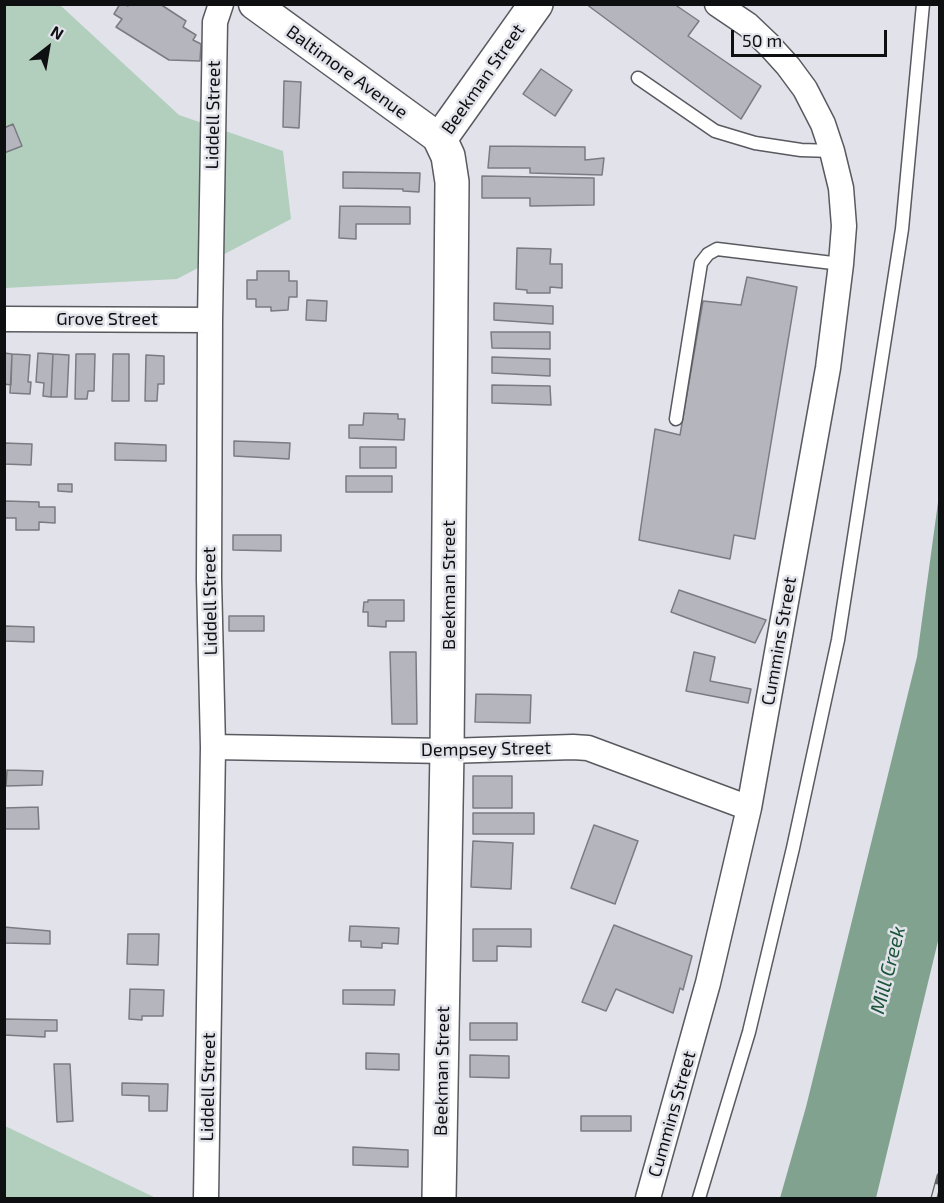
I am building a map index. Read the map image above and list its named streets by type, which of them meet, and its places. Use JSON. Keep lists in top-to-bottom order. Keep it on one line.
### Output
{"streets":{"main road":["Beekman Street"],"street":["Baltimore Avenue","Liddell Street","Grove Street","Cummins Street","Dempsey Street"]},"crossings":[["Baltimore Avenue","Beekman Street"],["Beekman Street","Dempsey Street"],["Liddell Street","Grove Street"],["Liddell Street","Dempsey Street"],["Cummins Street","Dempsey Street"]],"water":["Mill Creek"],"scale_bar":"50 m","north":"top right"}
